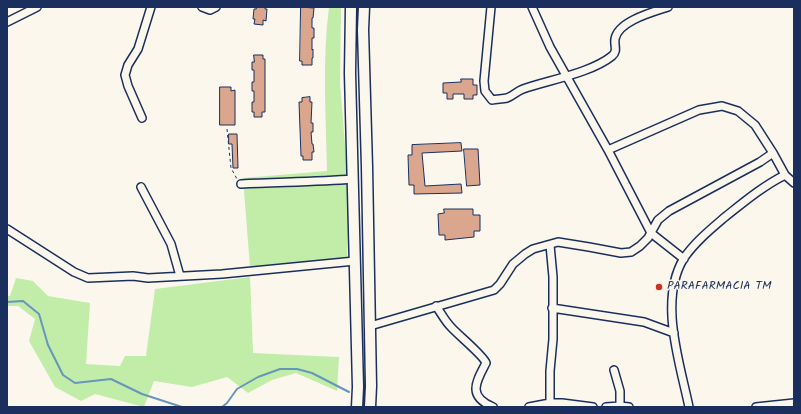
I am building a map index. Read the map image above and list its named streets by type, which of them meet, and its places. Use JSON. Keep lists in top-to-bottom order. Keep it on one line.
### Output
{"places":["PARAFARMACIA TM"]}
